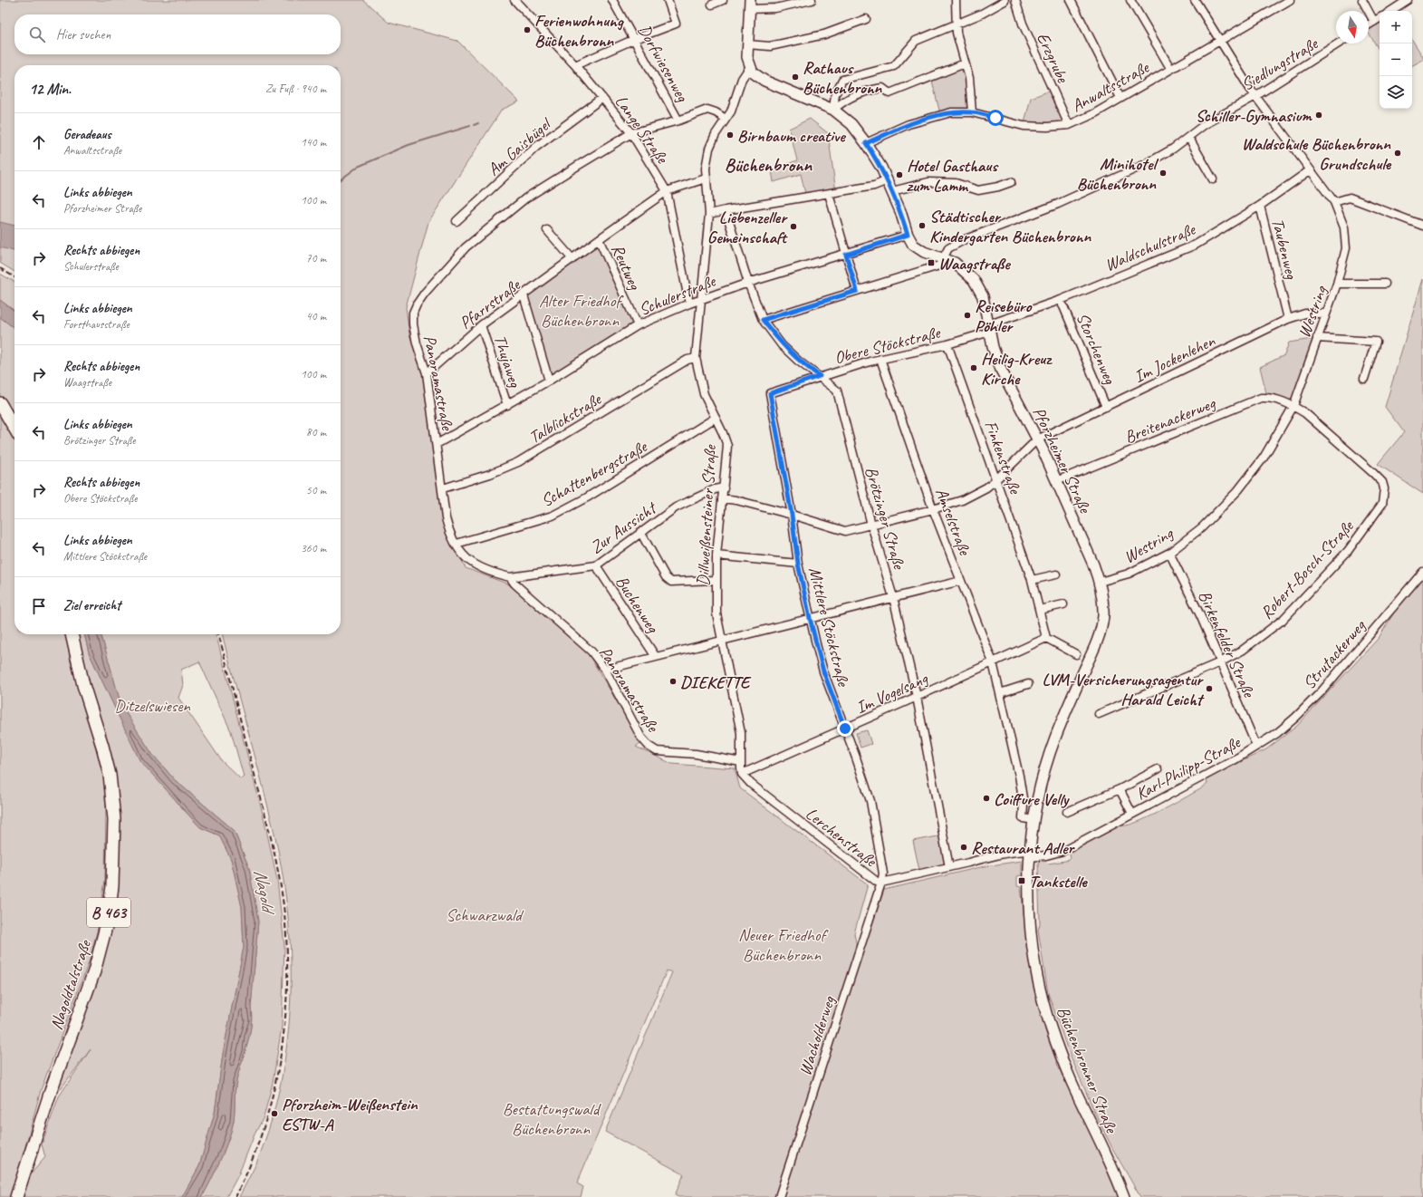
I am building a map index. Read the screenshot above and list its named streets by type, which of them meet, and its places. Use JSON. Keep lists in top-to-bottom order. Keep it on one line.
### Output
{"streets":{"main road":["Pforzheimer Straße","B 463","Nagoldtalstraße","Büchenbronner Straße"],"street":["Erzgrube","Dorfwiesenweg","Siedlungstraße","Anwaltsstraße","Lange Straße","Am Gaisbügel","Waldschulstraße","Taubenweg","Reutweg","Schulerstraße","Pfarrstraße","Westring","Obere Stöckstraße","Storchenweg","Im Jockenlehen","Thujaweg","Panoramastraße","Talblickstraße","Breitenackerweg","Finkenstraße","Schattenbergstraße","Dillweißensteiner Straße","Brötzinger Straße","Amselstraße","Zur Aussicht","Robert-Bosch-Straße","Buchenweg","Mittlere Stöckstraße","Birkenfelder Straße","Strutackerweg","Im Vogelsang","Karl-Philipp-Straße","Lerchenstraße","Wacholderweg"]},"crossings":[["Erzgrube","Anwaltsstraße"],["Dorfwiesenweg","Panoramastraße"],["Siedlungstraße","Westring"],["Siedlungstraße","Pforzheimer Straße"],["Anwaltsstraße","Westring"],["Anwaltsstraße","Pforzheimer Straße"],["Lange Straße","Am Gaisbügel"],["Lange Straße","Schulerstraße"],["Lange Straße","Pfarrstraße"],["Lange Straße","Panoramastraße"],["Waldschulstraße","Taubenweg"],["Waldschulstraße","Westring"],["Waldschulstraße","Obere Stöckstraße"],["Waldschulstraße","Storchenweg"],["Waldschulstraße","Pforzheimer Straße"],["Taubenweg","Im Jockenlehen"],["Reutweg","Schulerstraße"],["Reutweg","Pfarrstraße"],["Schulerstraße","Thujaweg"],["Schulerstraße","Panoramastraße"],["Schulerstraße","Pforzheimer Straße"],["Schulerstraße","Dillweißensteiner Straße"],["Schulerstraße","Brötzinger Straße"],["Pfarrstraße","Thujaweg"],["Pfarrstraße","Panoramastraße"],["Pfarrstraße","Dillweißensteiner Straße"],["Westring","Im Jockenlehen"],["Westring","Breitenackerweg"],["Westring","Pforzheimer Straße"],["Westring","Robert-Bosch-Straße"],["Westring","Birkenfelder Straße"],["Obere Stöckstraße","Finkenstraße"],["Obere Stöckstraße","Pforzheimer Straße"],["Obere Stöckstraße","Brötzinger Straße"],["Obere Stöckstraße","Amselstraße"],["Obere Stöckstraße","Mittlere Stöckstraße"],["Storchenweg","Im Jockenlehen"],["Im Jockenlehen","Finkenstraße"],["Im Jockenlehen","Pforzheimer Straße"],["Im Jockenlehen","Dillweißensteiner Straße"],["Im Jockenlehen","Brötzinger Straße"],["Im Jockenlehen","Amselstraße"],["Im Jockenlehen","Mittlere Stöckstraße"],["Panoramastraße","Talblickstraße"],["Panoramastraße","Schattenbergstraße"],["Panoramastraße","Dillweißensteiner Straße"],["Panoramastraße","Zur Aussicht"],["Talblickstraße","Dillweißensteiner Straße"],["Breitenackerweg","Pforzheimer Straße"],["Breitenackerweg","Robert-Bosch-Straße"],["Pforzheimer Straße","Dillweißensteiner Straße"],["Pforzheimer Straße","Amselstraße"],["Pforzheimer Straße","Karl-Philipp-Straße"],["Pforzheimer Straße","Lerchenstraße"],["Pforzheimer Straße","Büchenbronner Straße"],["Schattenbergstraße","Dillweißensteiner Straße"],["Dillweißensteiner Straße","Zur Aussicht"],["Brötzinger Straße","Im Vogelsang"],["Brötzinger Straße","Lerchenstraße"],["Amselstraße","Im Vogelsang"],["Zur Aussicht","Buchenweg"],["Robert-Bosch-Straße","Birkenfelder Straße"],["Mittlere Stöckstraße","Im Vogelsang"],["Mittlere Stöckstraße","Lerchenstraße"],["Mittlere Stöckstraße","Wacholderweg"],["Birkenfelder Straße","Strutackerweg"],["Birkenfelder Straße","Karl-Philipp-Straße"],["Strutackerweg","Karl-Philipp-Straße"],["Im Vogelsang","Lerchenstraße"],["Karl-Philipp-Straße","Lerchenstraße"],["Lerchenstraße","Wacholderweg"]],"districts":["Büchenbronn"],"water":["Nagold"],"parks":["Alter Friedhof Büchenbronn","Ditzelswiesen","Schwarzwald","Neuer Friedhof Büchenbronn","Bestattungswald Büchenbronn"],"places":{"other":["Ferienwohnung Büchenbronn","Rathaus Büchenbronn","Schiller-Gymnasium","Birnbaum creative","Waldschule Büchenbronn Grundschule","Minihotel Büchenbronn","Hotel Gasthaus zum Lamm","Städtischer Kindergarten Büchenbronn","Liebenzeller Gemeinschaft","Reisebüro Pöhler","Heilig-Kreuz Kirche","DIEKETTE","LVM-Versicherungsagentur Harald Leicht","Coiffure Velly","Restaurant Adler","Pforzheim-Weißenstein ESTW-A"],"transit":["Waagstraße","Tankstelle"]},"north":"bottom","page":{"map_buttons":["+","−"],"search":"Hier suchen","heading":["12 Min.","Zu Fuß · 940 m"],"list":[["Geradeaus","Anwaltsstraße","140 m"],["Links abbiegen","Pforzheimer Straße","100 m"],["Rechts abbiegen","Schulerstraße","70 m"],["Links abbiegen","Forsthausstraße","40 m"],["Rechts abbiegen","Waagstraße","100 m"],["Links abbiegen","Brötzinger Straße","80 m"],["Rechts abbiegen","Obere Stöckstraße","50 m"],["Links abbiegen","Mittlere Stöckstraße","360 m"],"Ziel erreicht"]}}
